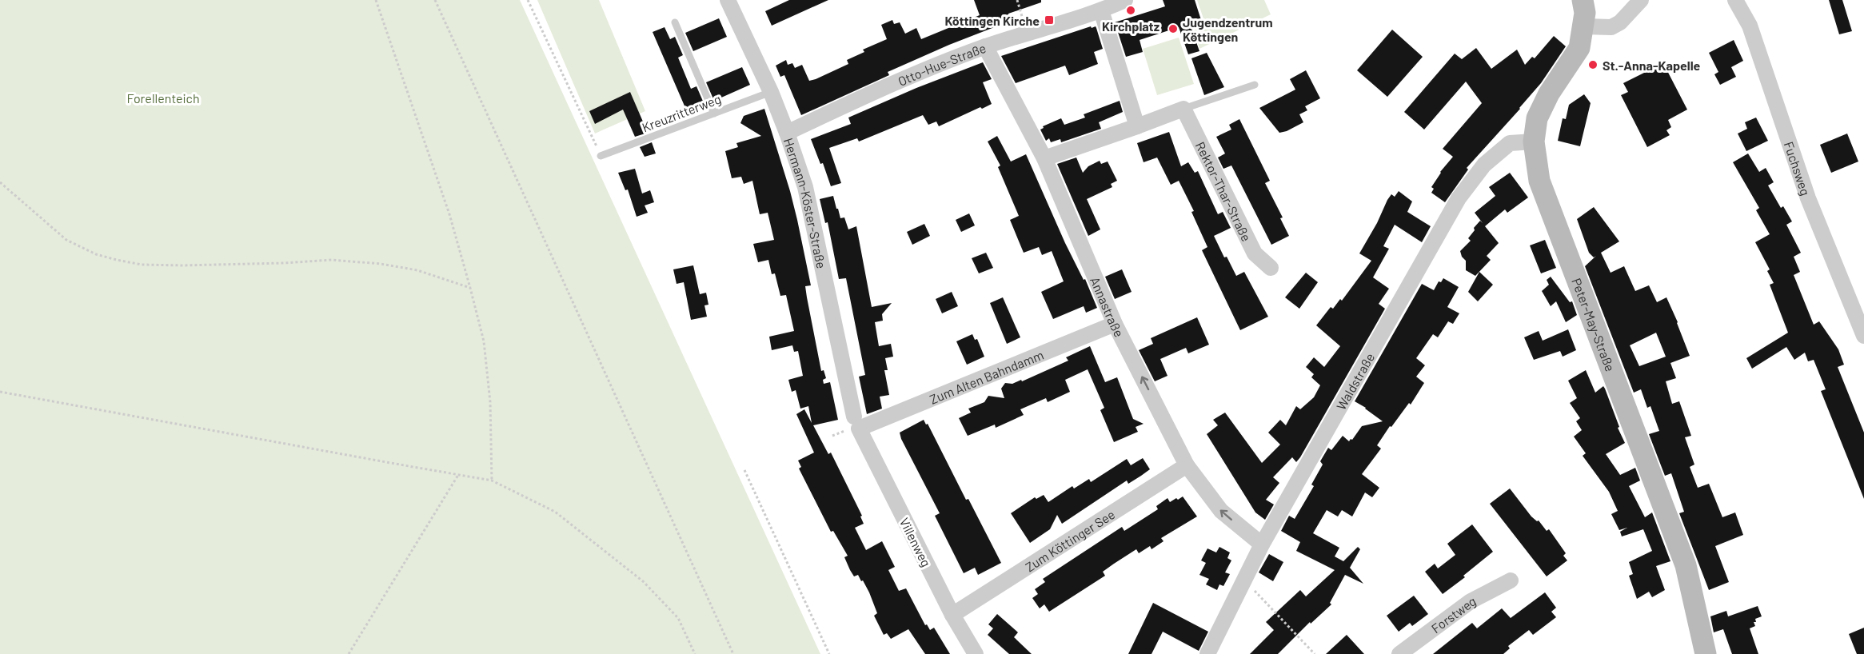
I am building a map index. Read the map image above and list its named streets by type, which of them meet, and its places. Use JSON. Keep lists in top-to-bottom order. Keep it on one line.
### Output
{"streets":{"main road":["Peter-May-Straße"],"street":["Otto-Hue-Straße","Fuchsweg","Rektor-Thar-Straße","Hermann-Köster-Straße","Annastraße","Zum Alten Bahndamm","Waldstraße","Zum Köttinger See","Villenweg","Forstweg"],"lane":["Kreuzritterweg"]},"crossings":[["Otto-Hue-Straße","Hermann-Köster-Straße"],["Otto-Hue-Straße","Annastraße"],["Kreuzritterweg","Hermann-Köster-Straße"],["Hermann-Köster-Straße","Zum Alten Bahndamm"],["Hermann-Köster-Straße","Villenweg"],["Annastraße","Zum Alten Bahndamm"],["Annastraße","Waldstraße"],["Annastraße","Zum Köttinger See"],["Peter-May-Straße","Waldstraße"],["Zum Alten Bahndamm","Villenweg"],["Zum Köttinger See","Villenweg"]],"one_way":["Annastraße"],"parks":["Forellenteich"],"places":{"other":["Kirchplatz","Jugendzentrum Köttingen","St.-Anna-Kapelle"],"transit":["Köttingen Kirche"]}}
